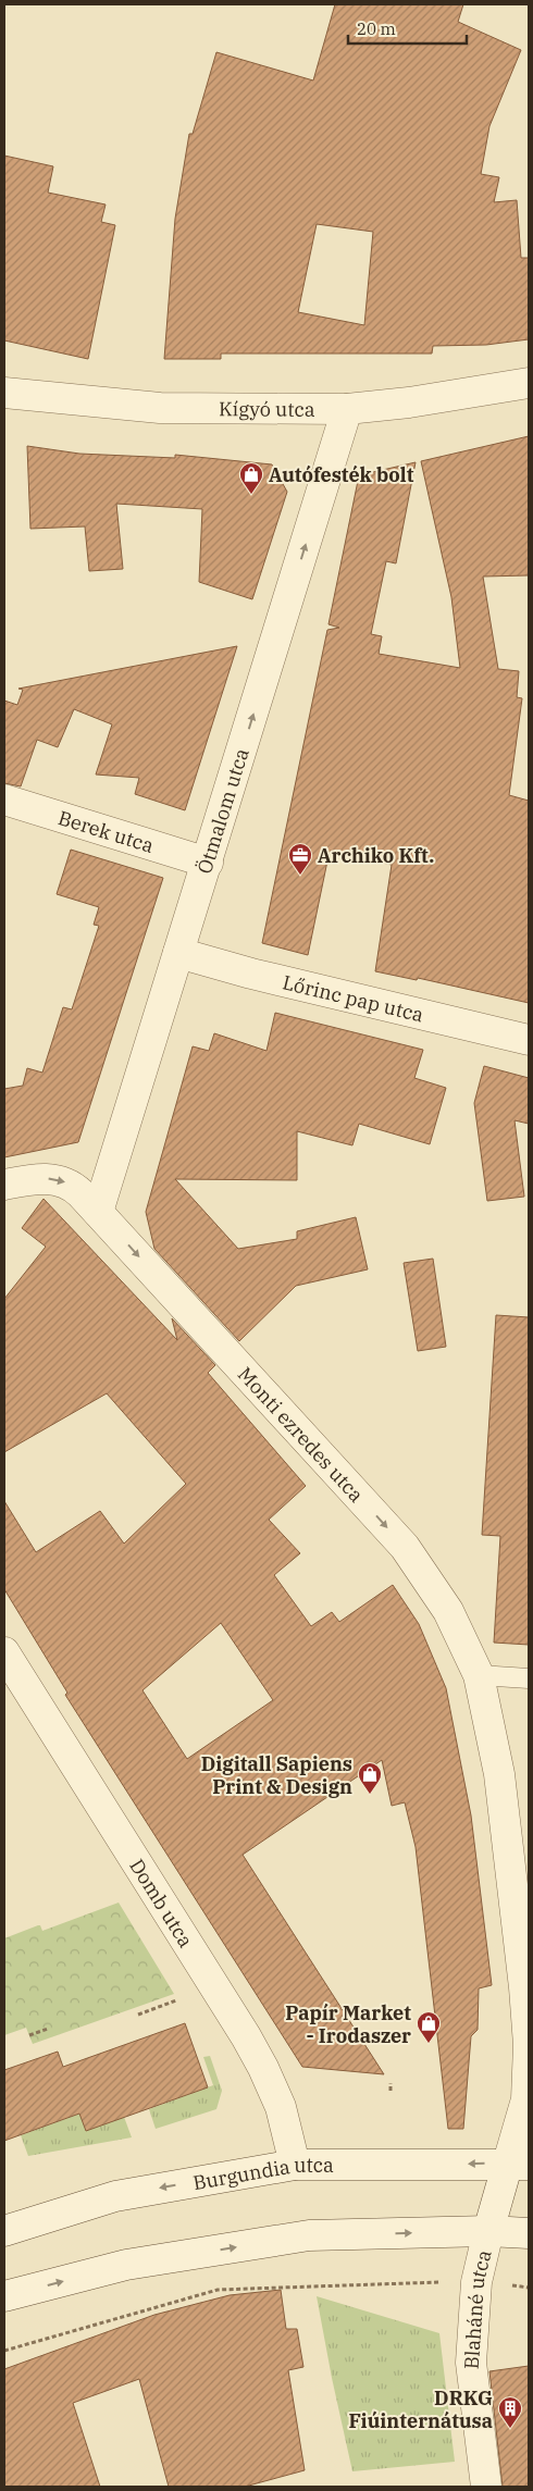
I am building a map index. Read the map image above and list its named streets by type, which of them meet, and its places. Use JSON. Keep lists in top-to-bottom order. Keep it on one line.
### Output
{"streets":{"street":["Kígyó utca","Ötmalom utca","Berek utca","Lőrinc pap utca","Monti ezredes utca","Domb utca","Burgundia utca","Blaháné utca"]},"crossings":[["Kígyó utca","Ötmalom utca"],["Ötmalom utca","Berek utca"],["Ötmalom utca","Lőrinc pap utca"],["Ötmalom utca","Monti ezredes utca"],["Monti ezredes utca","Burgundia utca"],["Monti ezredes utca","Blaháné utca"],["Domb utca","Burgundia utca"],["Burgundia utca","Blaháné utca"]],"one_way":["Ötmalom utca","Monti ezredes utca"],"places":{"shop":["Autófesték bolt","Digitall Sapiens Print & Design","Papír Market - Irodaszer"],"office":["Archiko Kft."],"building":["DRKG Fiúinternátusa"]},"scale_bar":"20 m"}
